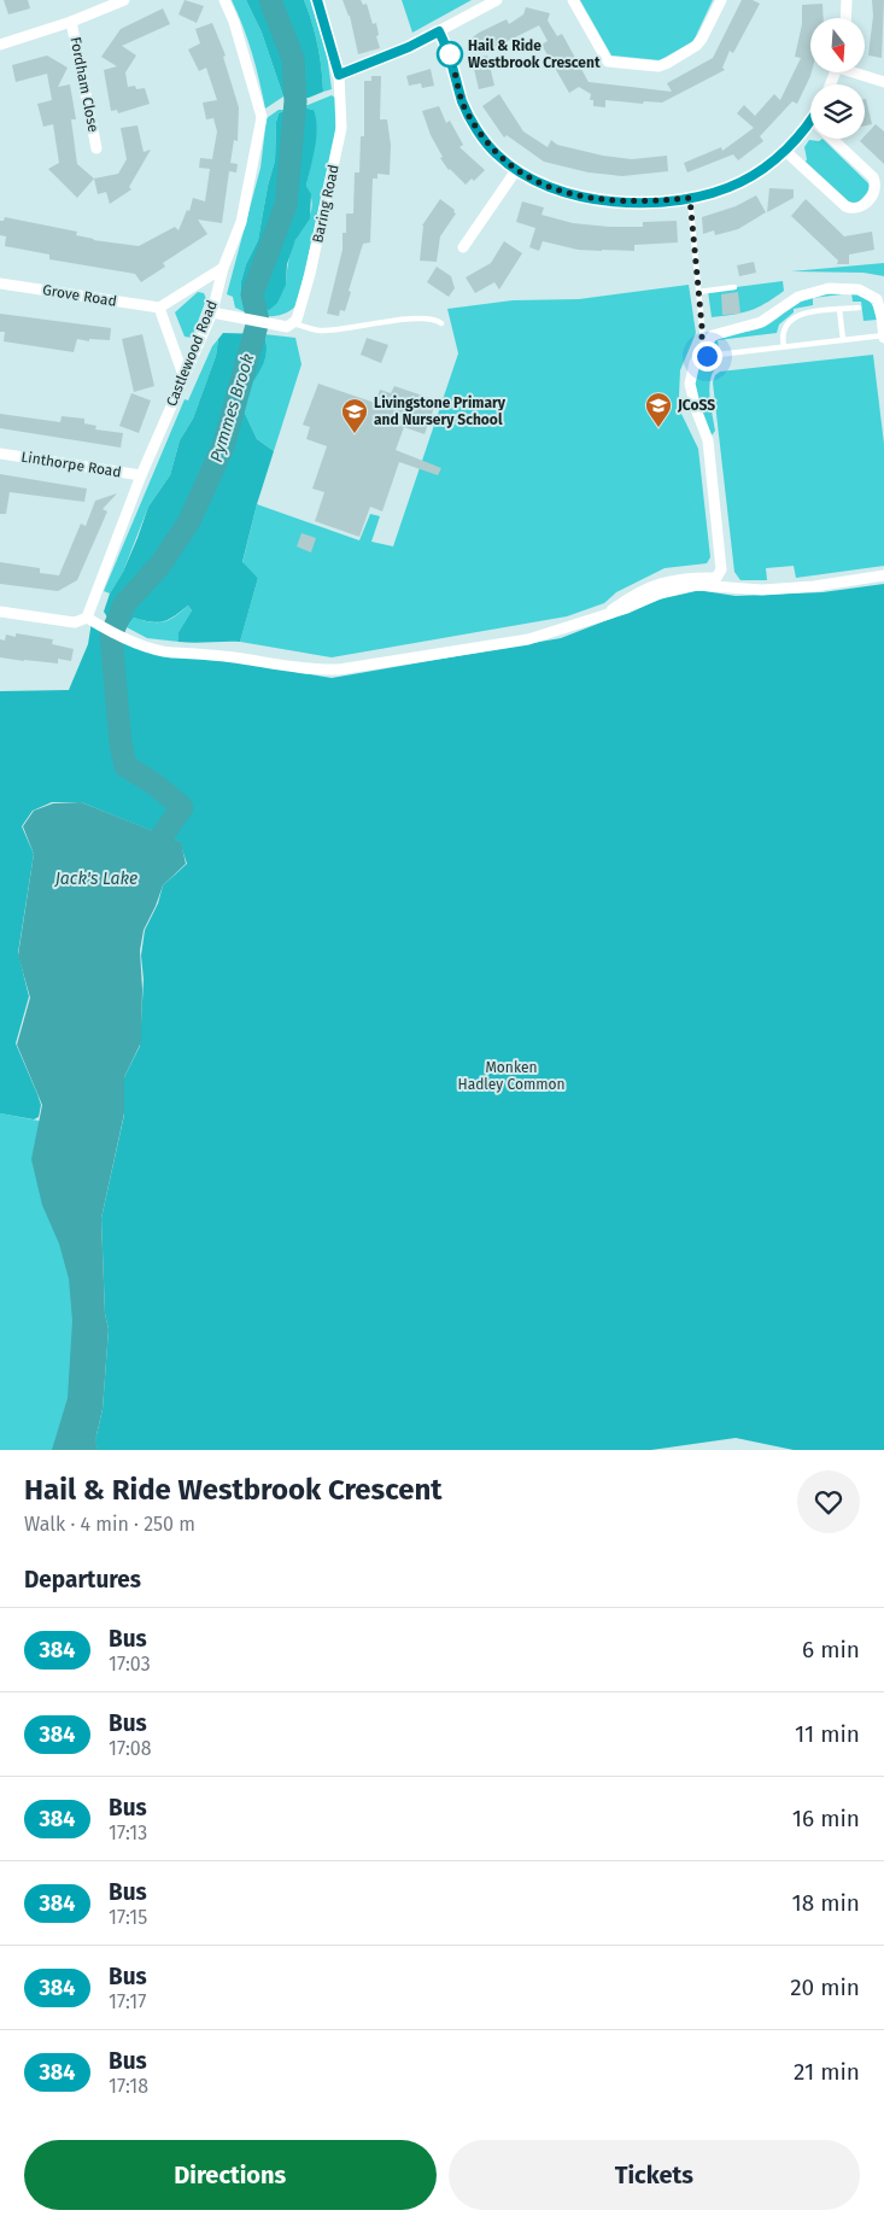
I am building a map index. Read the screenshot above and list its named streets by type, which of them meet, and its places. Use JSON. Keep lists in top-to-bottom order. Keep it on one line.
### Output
{"streets":{"street":["Fordham Close","Baring Road","Grove Road","Castlewood Road","Linthorpe Road"]},"crossings":[["Castlewood Road","Linthorpe Road"]],"water":["Pymmes Brook","Jack's Lake"],"parks":["Monken Hadley Common"],"places":{"other":["Hail & Ride Westbrook Crescent"],"school or university":["JCoSS","Livingstone Primary and Nursery School"]},"lines":["bus line 384"],"north":"bottom","page":{"heading":[["Hail & Ride Westbrook Crescent","Walk · 4 min · 250 m"],"Departures"],"list":[{"mark":"384","name":"Bus","note":"17:03","value":"6 min"},{"mark":"384","name":"Bus","note":"17:08","value":"11 min"},{"mark":"384","name":"Bus","note":"17:13","value":"16 min"},{"mark":"384","name":"Bus","note":"17:15","value":"18 min"},{"mark":"384","name":"Bus","note":"17:17","value":"20 min"},{"mark":"384","name":"Bus","note":"17:18","value":"21 min"}],"buttons":["Directions","Tickets"]}}
